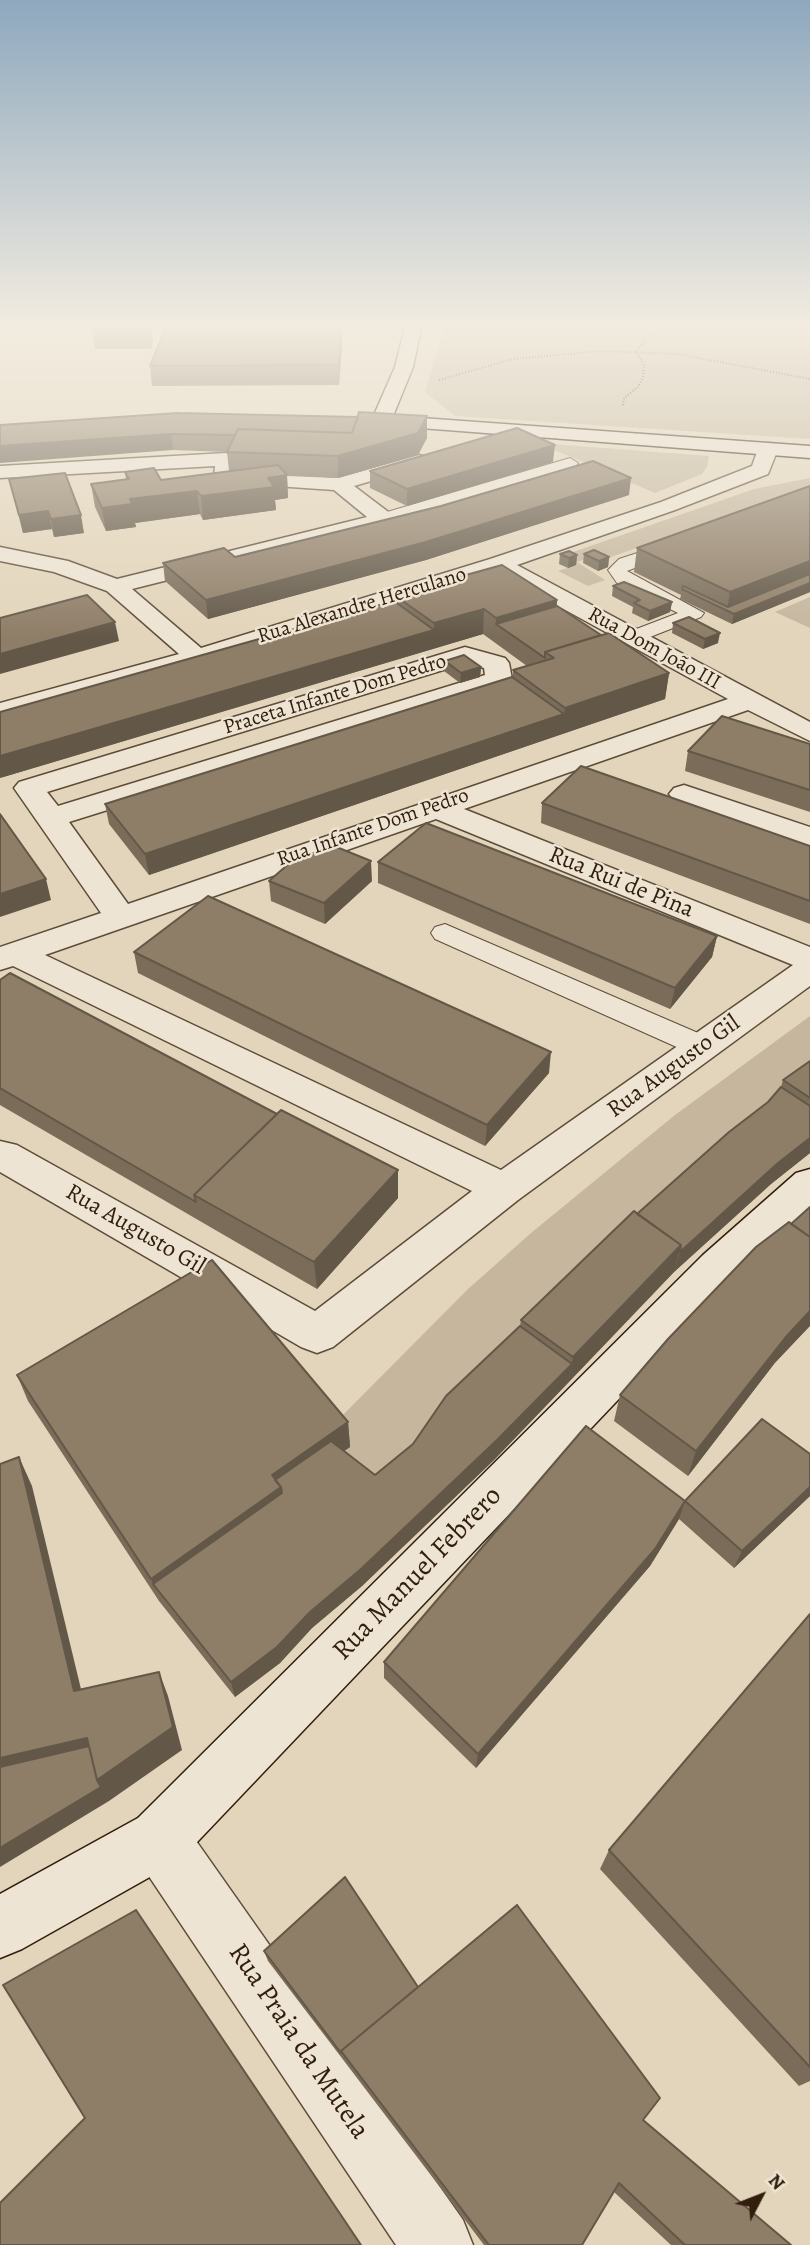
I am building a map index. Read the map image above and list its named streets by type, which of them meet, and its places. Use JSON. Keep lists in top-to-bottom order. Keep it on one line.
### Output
{"streets":{"street":["Rua Alexandre Herculano","Rua Dom João III","Praceta Infante Dom Pedro","Rua Infante Dom Pedro","Rua Rui de Pina","Rua Augusto Gil","Rua Manuel Febrero","Rua Praia da Mutela"]},"crossings":[["Rua Alexandre Herculano","Rua Dom João III"],["Rua Dom João III","Rua Infante Dom Pedro"],["Praceta Infante Dom Pedro","Rua Infante Dom Pedro"],["Rua Infante Dom Pedro","Rua Rui de Pina"],["Rua Manuel Febrero","Rua Praia da Mutela"]],"north":"top right"}
